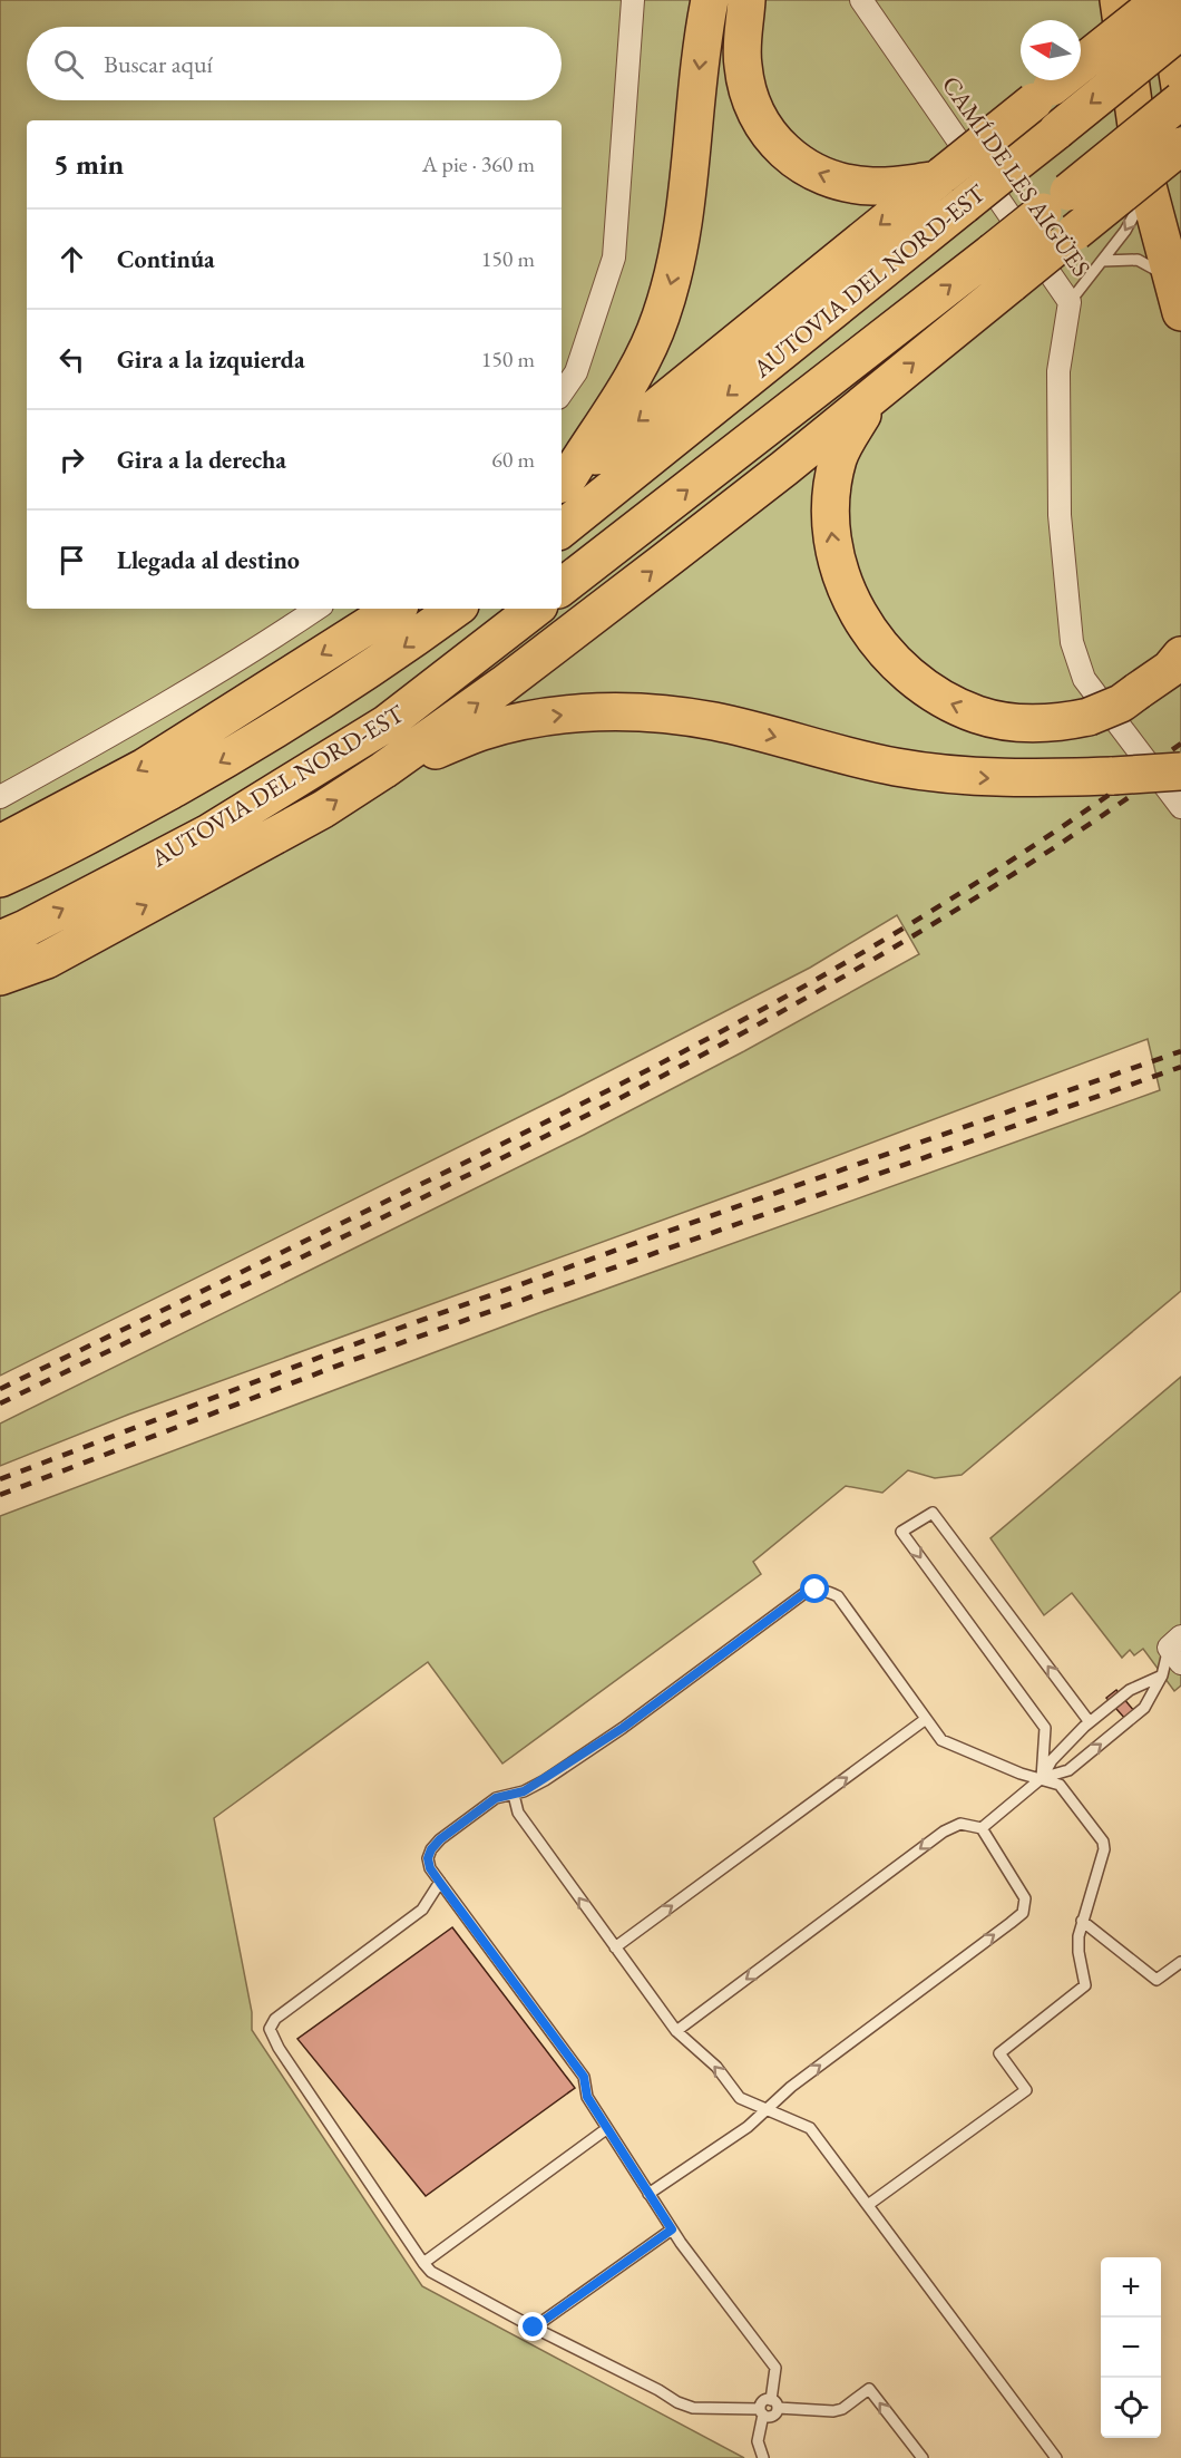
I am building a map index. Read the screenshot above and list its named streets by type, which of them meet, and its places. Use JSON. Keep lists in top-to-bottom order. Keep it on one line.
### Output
{"streets":{"highway":["AUTOVIA DEL NORD-EST"],"street":["CAMÍ DE LES AIGÜES"]},"north":"left","page":{"search":"Buscar aquí","heading":["5 min","A pie · 360 m"],"list":[["Continúa","150 m"],["Gira a la izquierda","150 m"],["Gira a la derecha","60 m"],"Llegada al destino"],"map_buttons":["+","−"]}}
